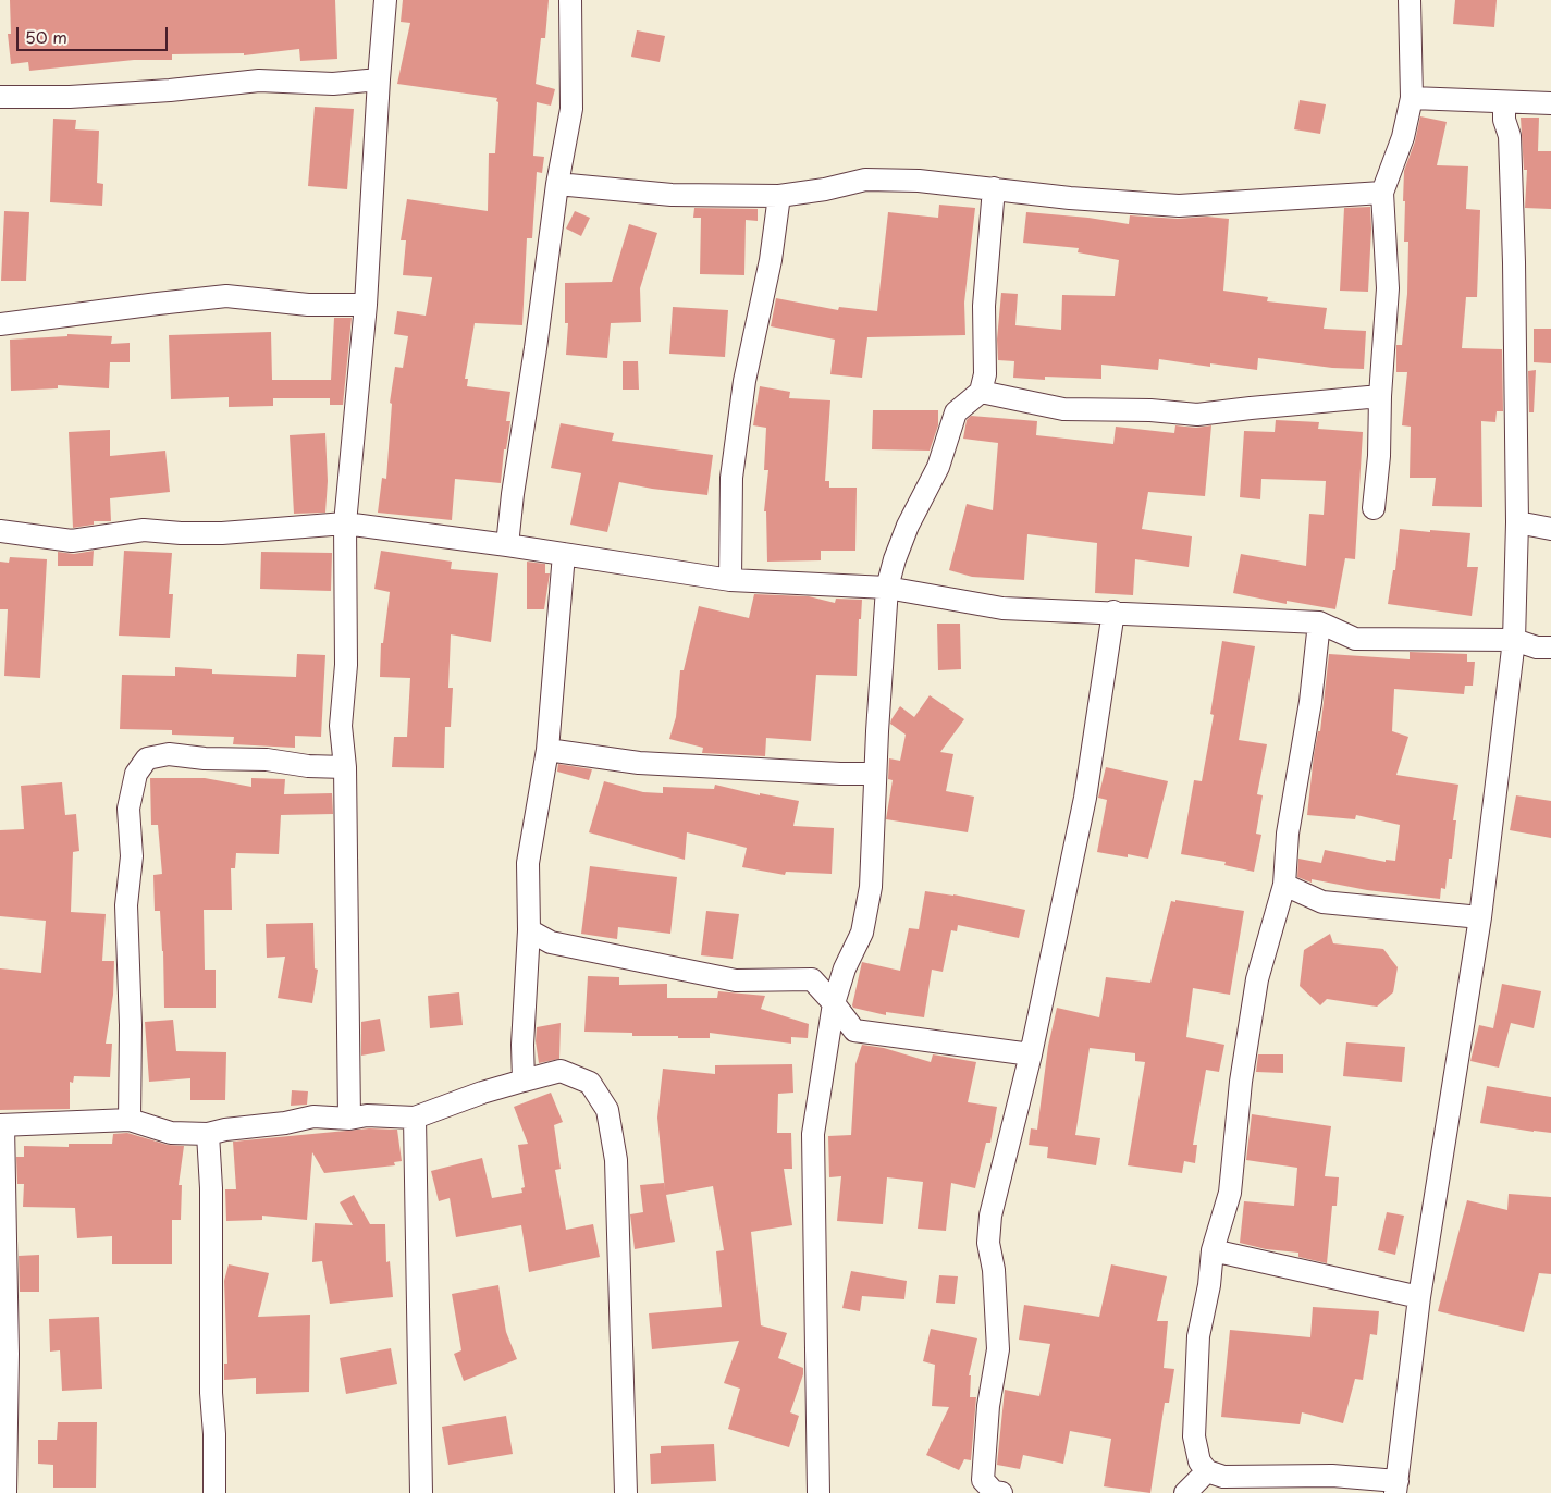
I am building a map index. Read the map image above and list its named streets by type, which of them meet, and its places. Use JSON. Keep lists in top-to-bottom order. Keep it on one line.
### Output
{"scale_bar":"50 m"}
